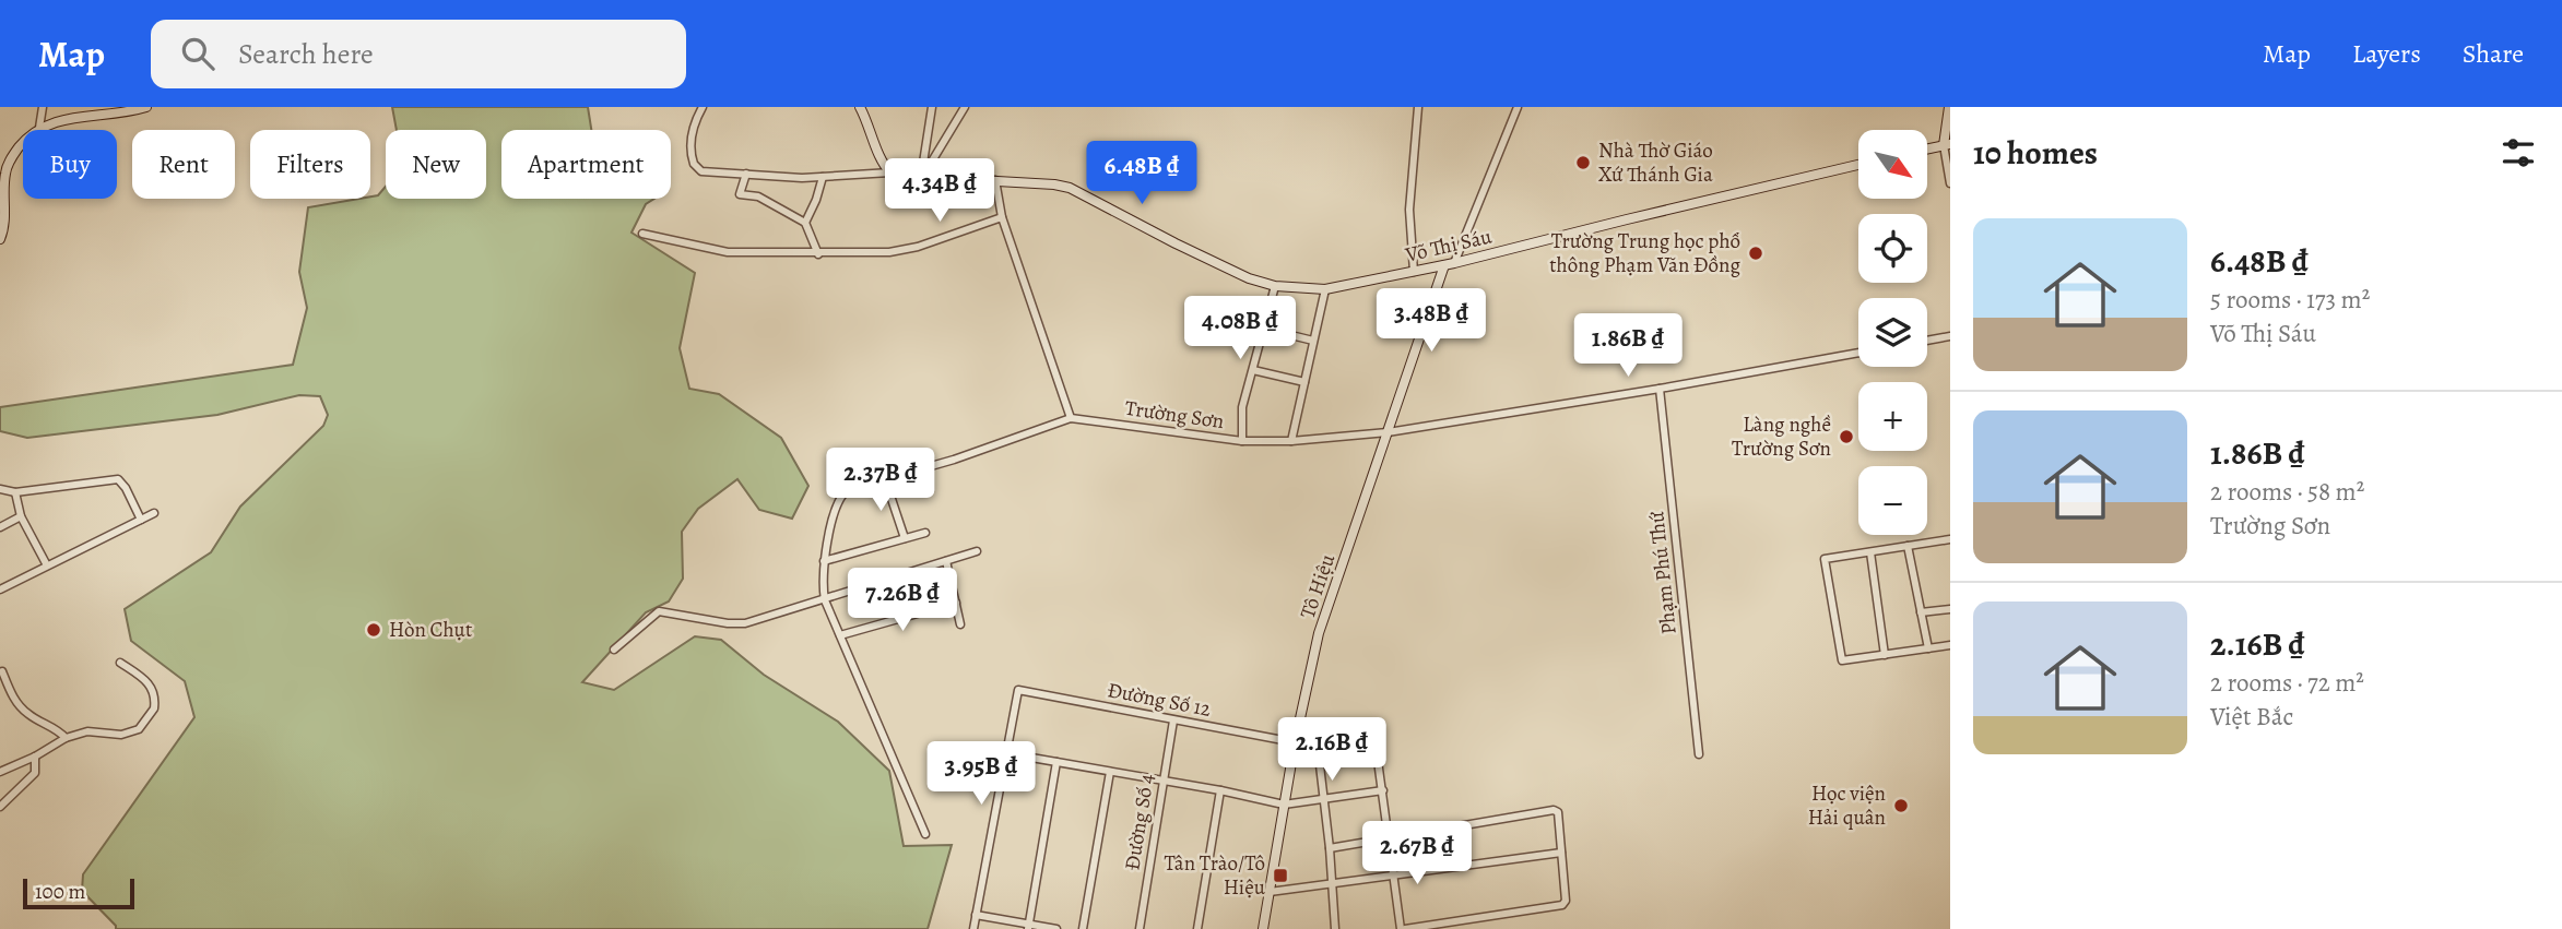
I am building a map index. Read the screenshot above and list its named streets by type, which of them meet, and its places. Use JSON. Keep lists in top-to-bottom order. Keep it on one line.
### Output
{"streets":{"main road":["Võ Thị Sáu","Tô Hiệu"],"street":["Trường Sơn","Phạm Phú Thứ","Đường Số 12","Đường Số 4"]},"crossings":[["Võ Thị Sáu","Tô Hiệu"],["Trường Sơn","Phạm Phú Thứ"],["Trường Sơn","Tô Hiệu"],["Tô Hiệu","Đường Số 12"],["Đường Số 12","Đường Số 4"]],"places":{"other":["Nhà Thờ Giáo Xứ Thánh Gia","Trường Trung học phổ thông Phạm Văn Đồng","Làng nghề Trường Sơn","Hòn Chụt","Học viện Hải quân"],"transit":["Tân Trào/Tô Hiệu"]},"scale_bar":"100 m","north":"bottom right","page":{"header":"Map","search":"Search here","nav":["Map","Layers","Share"],"heading":"10 homes","map_buttons":["+","−"],"chip":["Buy","Rent","Filters","New","Apartment"],"price":["6.48B ₫","4.34B ₫","3.48B ₫","4.08B ₫","1.86B ₫","2.37B ₫","7.26B ₫","2.16B ₫","3.95B ₫","2.67B ₫"],"list":[{"name":"6.48B ₫","note":"5 rooms · 173 m² · Võ Thị Sáu"},{"name":"1.86B ₫","note":"2 rooms · 58 m² · Trường Sơn"},{"name":"2.16B ₫","note":"2 rooms · 72 m² · Việt Bắc"}],"scale":"100 m"}}
